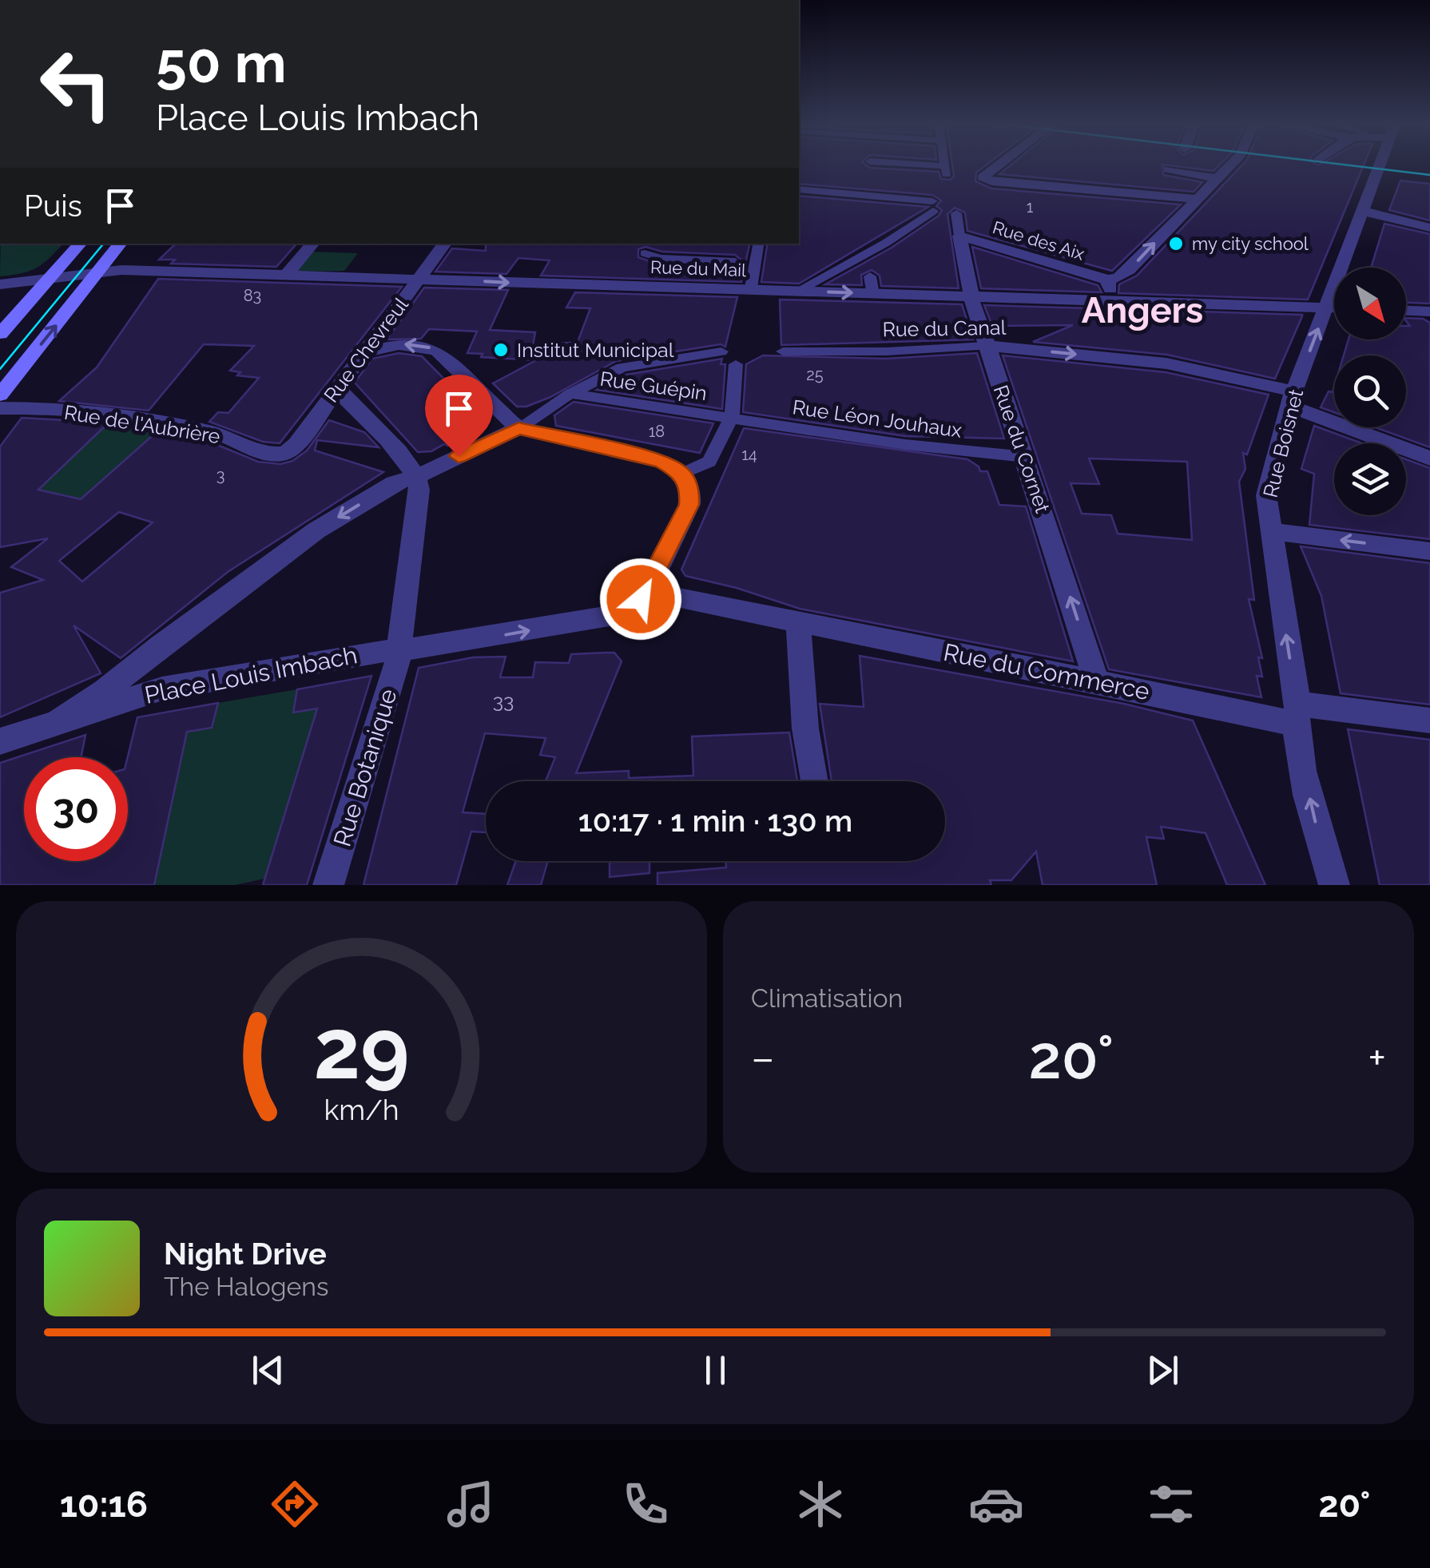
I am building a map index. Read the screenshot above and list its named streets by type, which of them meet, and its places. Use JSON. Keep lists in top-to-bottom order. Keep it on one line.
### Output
{"streets":{"street":["Rue des Aix","Rue du Mail","Rue du Canal","Rue Chevreul","Rue Guépin","Rue Léon Jouhaux","Rue de l'Aubrière","Rue Boisnet","Rue du Cornet","Rue du Commerce","Place Louis Imbach","Rue Botanique"]},"crossings":[["Rue des Aix","Rue du Cornet"],["Rue du Mail","Rue Chevreul"],["Rue du Mail","Rue Boisnet"],["Rue du Mail","Rue du Cornet"],["Rue du Canal","Rue Boisnet"],["Rue du Canal","Rue du Cornet"],["Rue Chevreul","Rue de l'Aubrière"],["Rue Guépin","Rue Léon Jouhaux"],["Rue Boisnet","Rue du Commerce"],["Rue du Cornet","Rue du Commerce"],["Place Louis Imbach","Rue Botanique"]],"one_way":["Rue du Canal","Rue Boisnet","Rue du Cornet"],"districts":["Angers"],"places":["my city school","Institut Municipal"],"house_numbers":["1","83","25","18","14","3","33"],"north":"bottom right","page":{"turn":["50 m","Place Louis Imbach"],"then":"Puis","limit":"30","trip":"10:17 · 1 min · 130 m","tile":"Climatisation","heat":["−","20°","+"],"song":["Night Drive","The Halogens"],"tabs":["10:16","20°"],"gauge":["29","km/h"]}}
